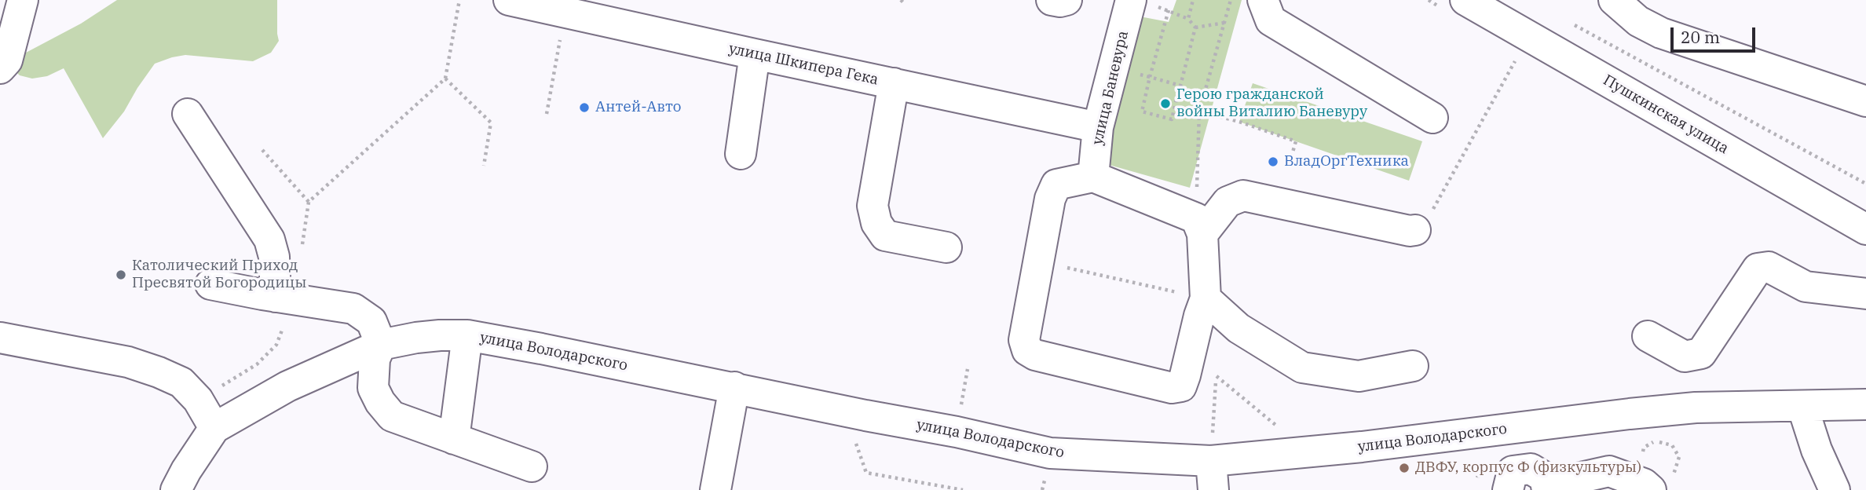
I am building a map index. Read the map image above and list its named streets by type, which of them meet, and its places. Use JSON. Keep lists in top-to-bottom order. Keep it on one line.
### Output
{"streets":{"street":["улица Шкипера Гека","улица Баневура","Пушкинская улица","улица Володарского"]},"crossings":[["улица Шкипера Гека","улица Баневура"]],"places":["Герою гражданской войны Виталию Баневуру","Антей-Авто","ВладОргТехника","Католический Приход Пресвятой Богородицы","ДВФУ, корпус Ф (физкультуры)"],"scale_bar":"20 m"}
